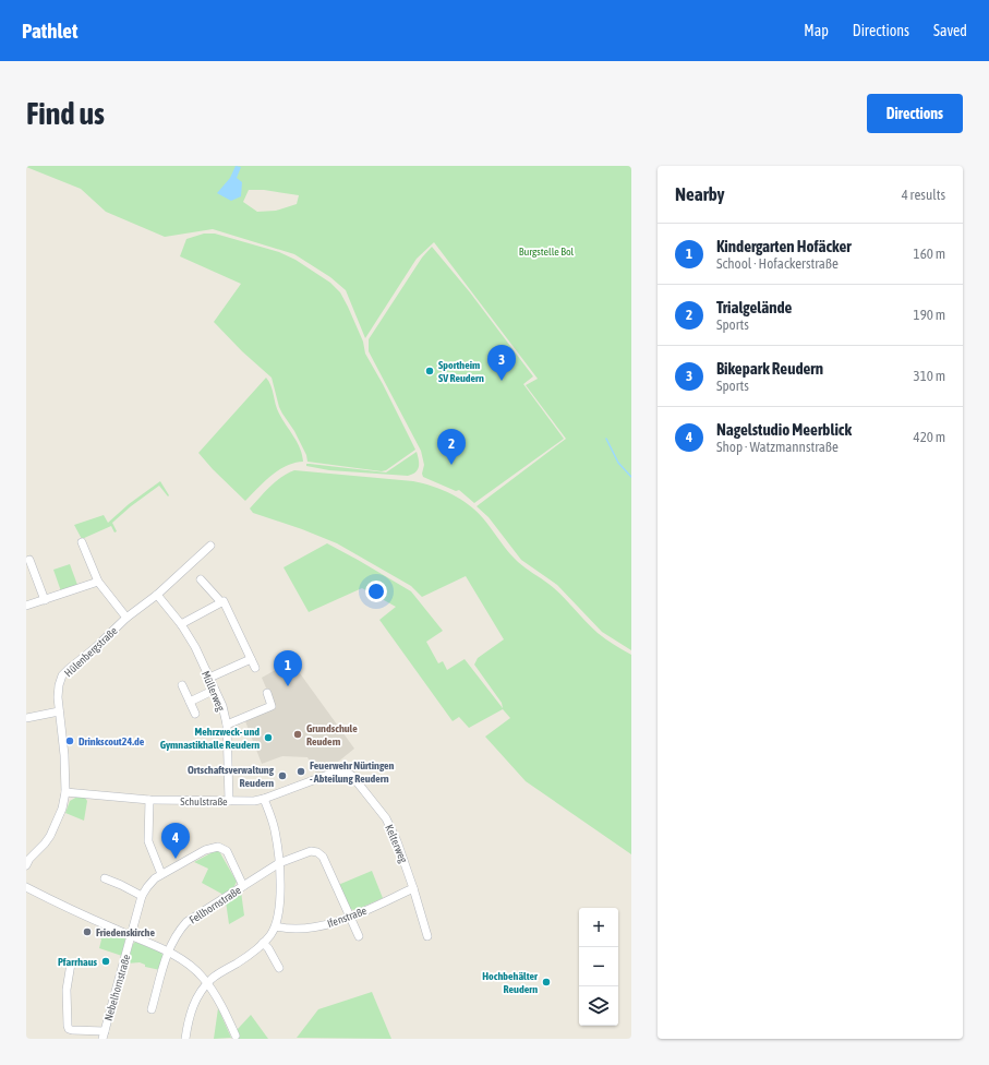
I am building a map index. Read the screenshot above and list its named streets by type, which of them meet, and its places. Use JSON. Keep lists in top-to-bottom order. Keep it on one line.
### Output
{"streets":{"street":["Hülenbergstraße","Müllerweg","Schulstraße","Kelterweg","Fellhornstraße","Ifenstraße","Nebelhornstraße"]},"crossings":[["Hülenbergstraße","Müllerweg"],["Hülenbergstraße","Schulstraße"],["Müllerweg","Schulstraße"],["Schulstraße","Kelterweg"],["Kelterweg","Ifenstraße"],["Fellhornstraße","Ifenstraße"]],"parks":["Burgstelle Bol"],"places":["Sportheim SV Reudern","Grundschule Reudern","Mehrzweck- und Gymnastikhalle Reudern","Drinkscout24.de","Feuerwehr Nürtingen - Abteilung Reudern","Ortschaftsverwaltung Reudern","Friedenskirche","Pfarrhaus","Hochbehälter Reudern"],"page":{"header":"Pathlet","nav":["Map","Directions","Saved"],"buttons":"Directions","title":"Find us","heading":["Nearby","4 results"],"list":[{"mark":"1","name":"Kindergarten Hofäcker","note":"School · Hofackerstraße","value":"160 m"},{"mark":"2","name":"Trialgelände","note":"Sports","value":"190 m"},{"mark":"3","name":"Bikepark Reudern","note":"Sports","value":"310 m"},{"mark":"4","name":"Nagelstudio Meerblick","note":"Shop · Watzmannstraße","value":"420 m"}],"pins":["3","2","1","4"],"map_buttons":["+","−"]}}
